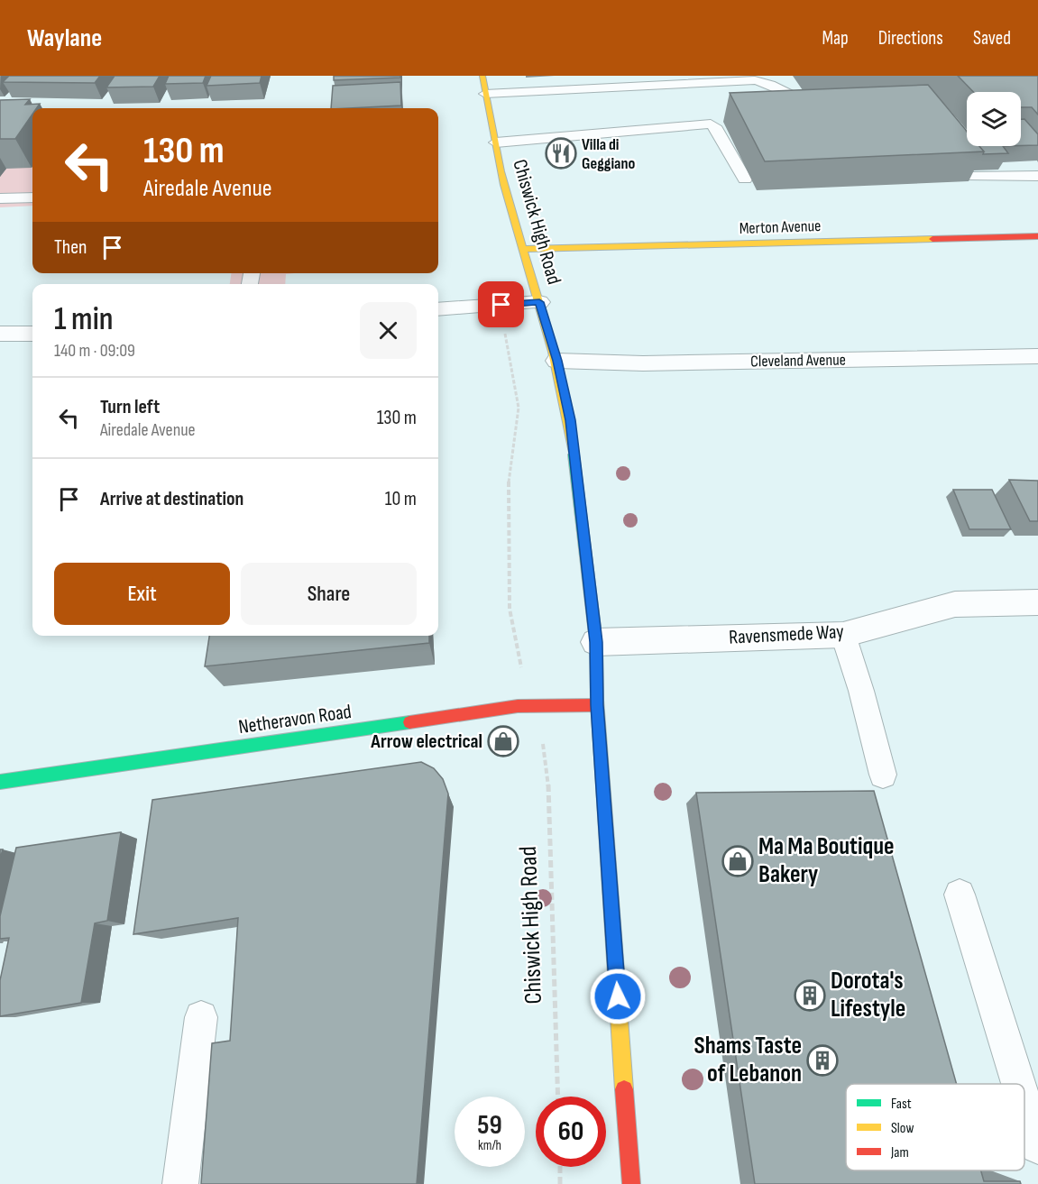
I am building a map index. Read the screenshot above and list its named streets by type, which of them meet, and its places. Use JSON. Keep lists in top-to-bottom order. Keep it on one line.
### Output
{"streets":{"main road":["Chiswick High Road","Merton Avenue","Netheravon Road"],"street":["Cleveland Avenue","Ravensmede Way"]},"crossings":[["Chiswick High Road","Merton Avenue"],["Chiswick High Road","Cleveland Avenue"],["Chiswick High Road","Ravensmede Way"],["Chiswick High Road","Netheravon Road"]],"places":{"restaurant":["Villa di Geggiano"],"shop":["Arrow electrical","Ma Ma Boutique Bakery"],"building":["Dorota's Lifestyle","Shams Taste of Lebanon"]},"legend":["Fast","Slow","Jam"],"page":{"header":"Waylane","nav":["Map","Directions","Saved"],"turn":["130 m","Airedale Avenue"],"then":"Then","heading":["1 min","140 m · 09:09"],"list":[{"name":"Turn left","note":"Airedale Avenue","value":"130 m"},{"name":"Arrive at destination","value":"10 m"}],"buttons":["Exit","Share"],"speed":"59 km/h","limit":"60"}}
